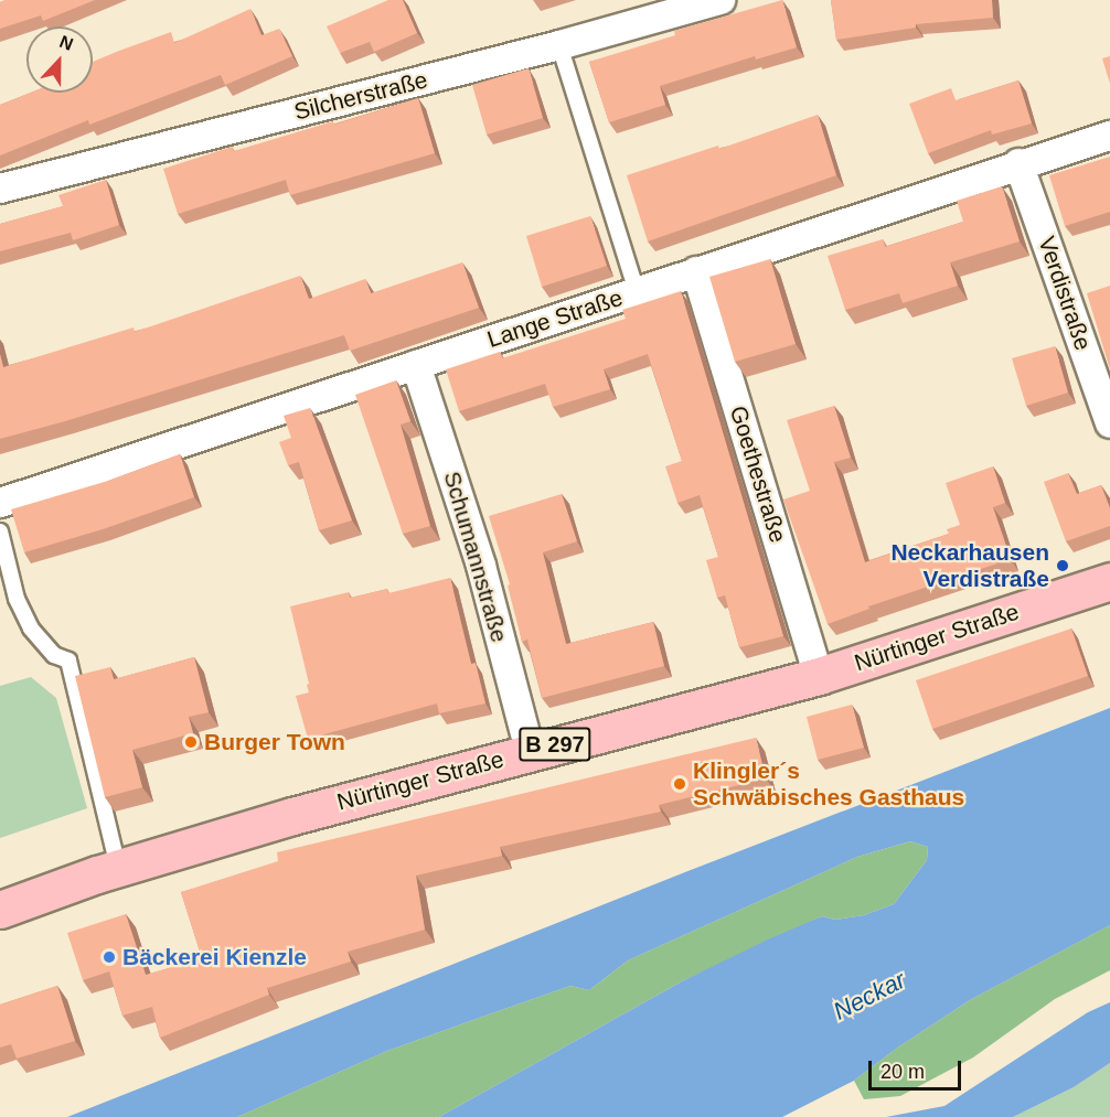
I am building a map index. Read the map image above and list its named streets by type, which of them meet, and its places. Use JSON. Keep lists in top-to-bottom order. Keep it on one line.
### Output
{"streets":{"main road":["Nürtinger Straße","B 297"],"street":["Silcherstraße","Verdistraße","Lange Straße","Goethestraße","Schumannstraße"]},"crossings":[["Verdistraße","Lange Straße"],["Lange Straße","Goethestraße"],["Lange Straße","Schumannstraße"],["Goethestraße","Nürtinger Straße"],["Schumannstraße","Nürtinger Straße"]],"water":["Neckar"],"places":["Neckarhausen Verdistraße","Burger Town","Klingler´s Schwäbisches Gasthaus","Bäckerei Kienzle"],"scale_bar":"20 m","north":"top"}
